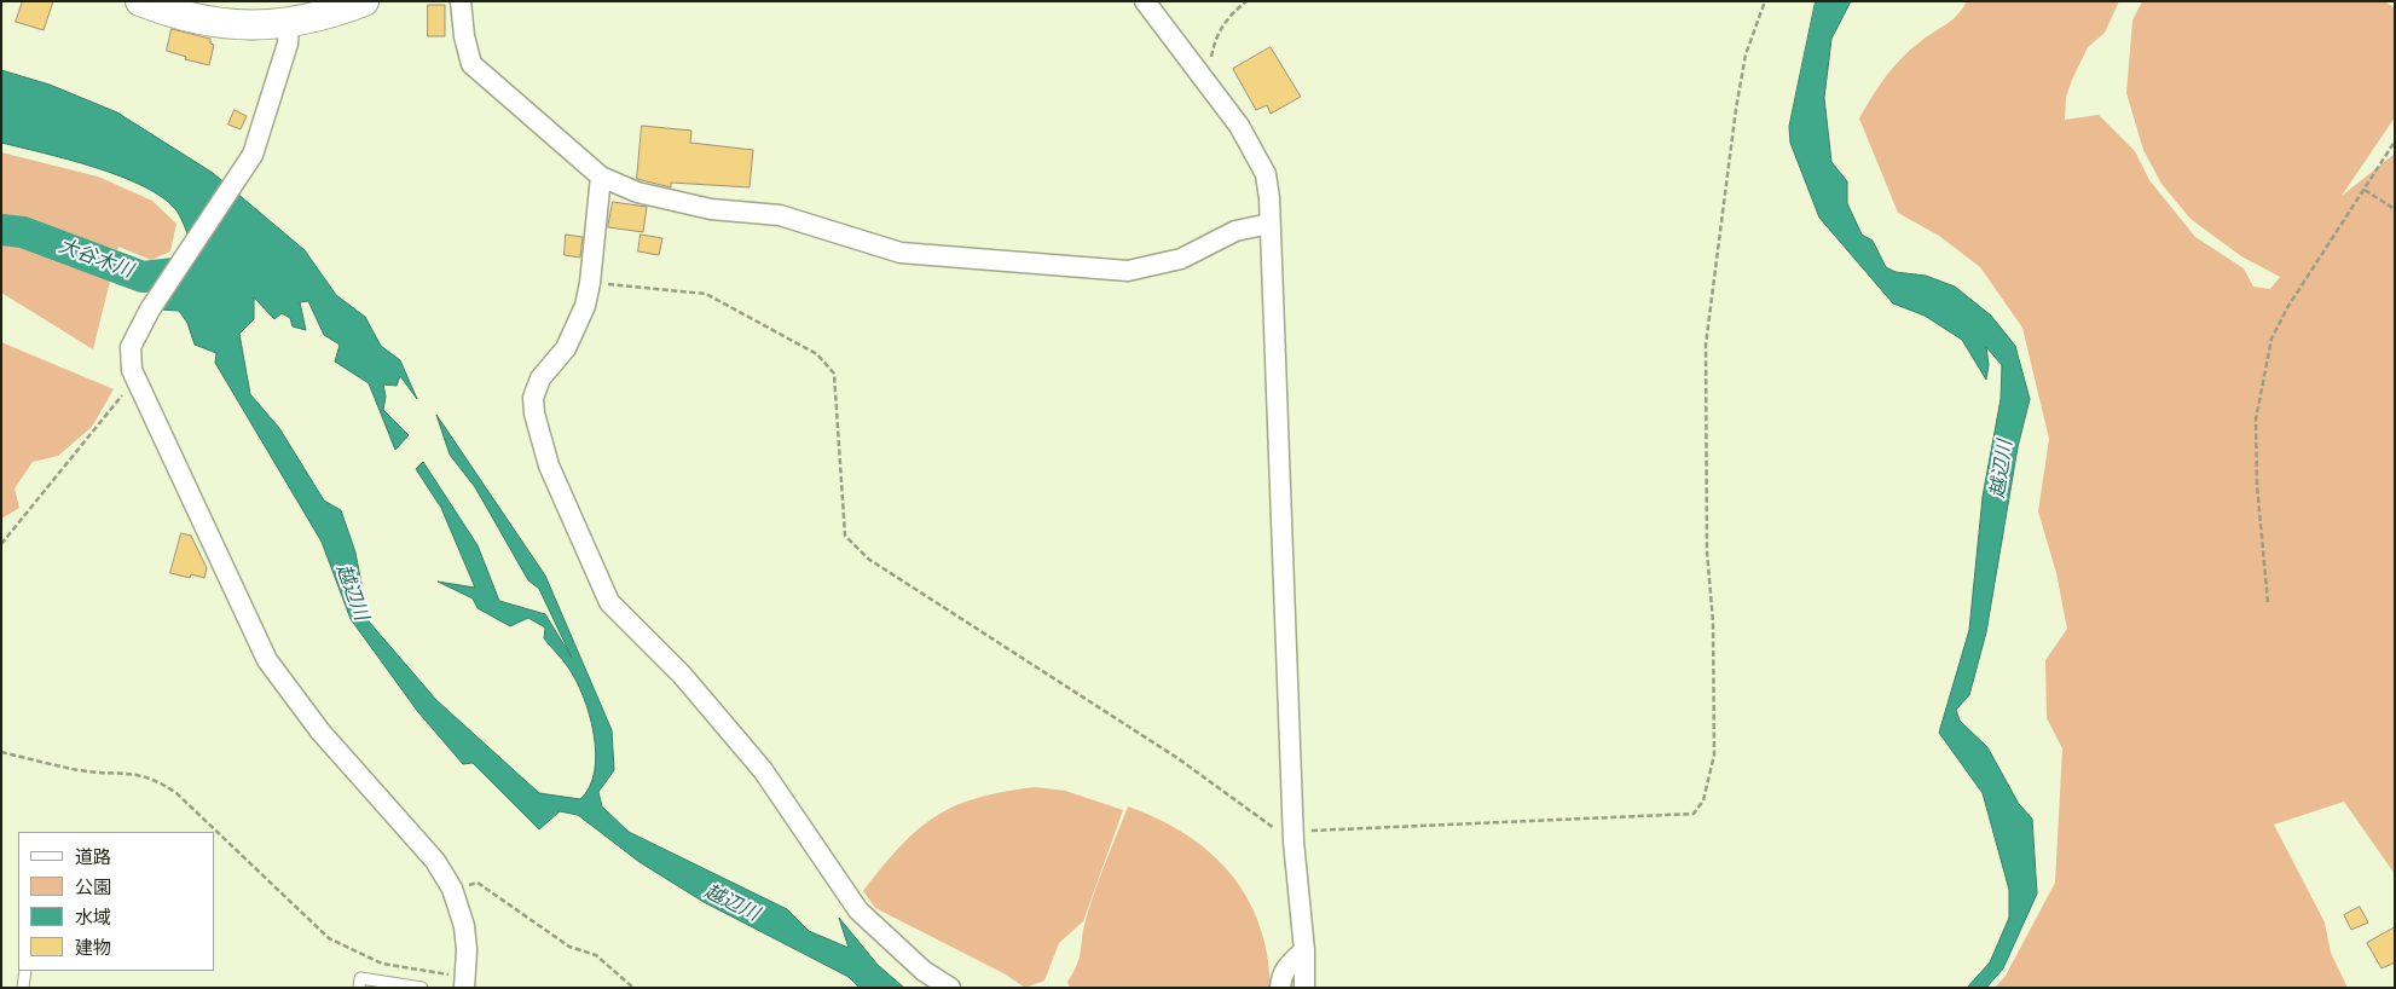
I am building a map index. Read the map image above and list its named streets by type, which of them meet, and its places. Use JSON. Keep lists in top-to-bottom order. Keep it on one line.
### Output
{"water":["大谷木川","越辺川"],"legend":["道路","公園","水域","建物"]}
